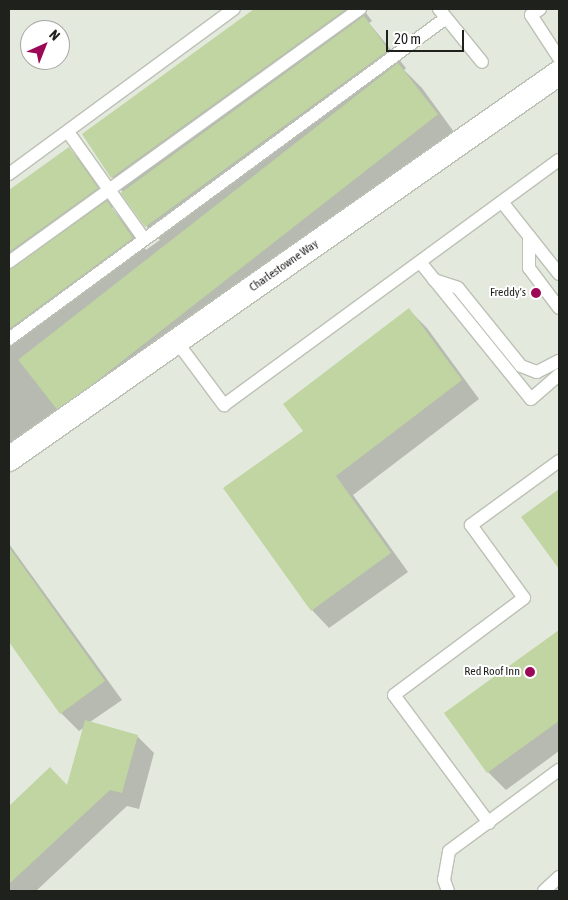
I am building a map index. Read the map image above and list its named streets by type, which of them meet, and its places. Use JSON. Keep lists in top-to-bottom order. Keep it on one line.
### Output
{"streets":{"street":["Charlestowne Way"]},"places":["Freddy's","Red Roof Inn"],"scale_bar":"20 m","north":"top right"}
